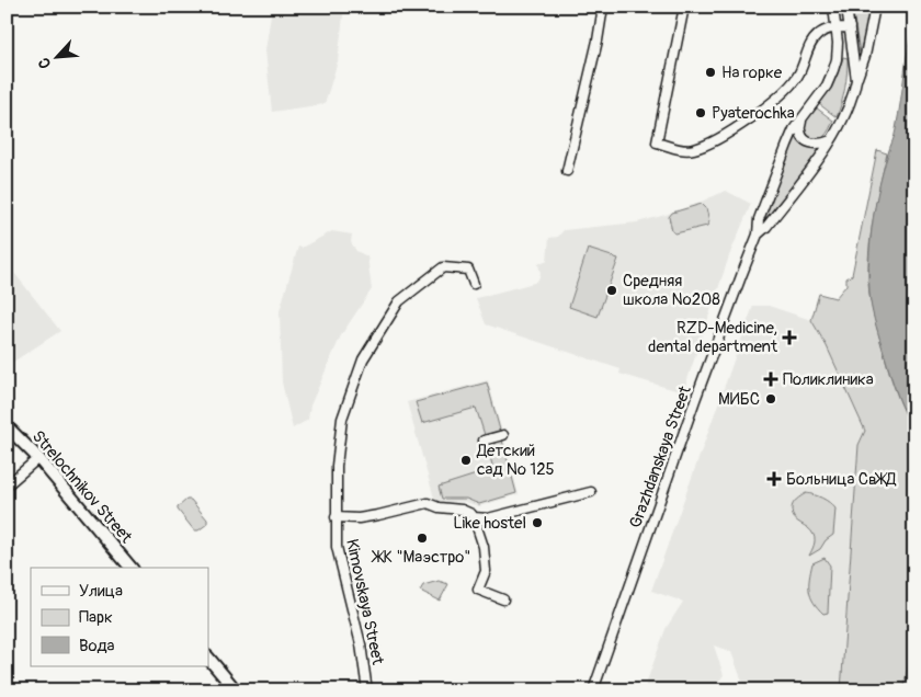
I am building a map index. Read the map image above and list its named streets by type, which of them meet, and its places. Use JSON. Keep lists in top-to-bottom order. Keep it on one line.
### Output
{"streets":{"main road":["Strelochnikov Street"],"street":["Grazhdanskaya Street","Kimovskaya Street"]},"places":{"other":["На горке","Pyaterochka","Средняя школа №208","МИБС","Детский сад № 125","Like hostel","ЖК \"Маэстро\""],"health":["RZD-Medicine, dental department","Поликлиника","Больница СвЖД"]},"legend":["Улица","Парк","Вода"],"north":"bottom left"}
